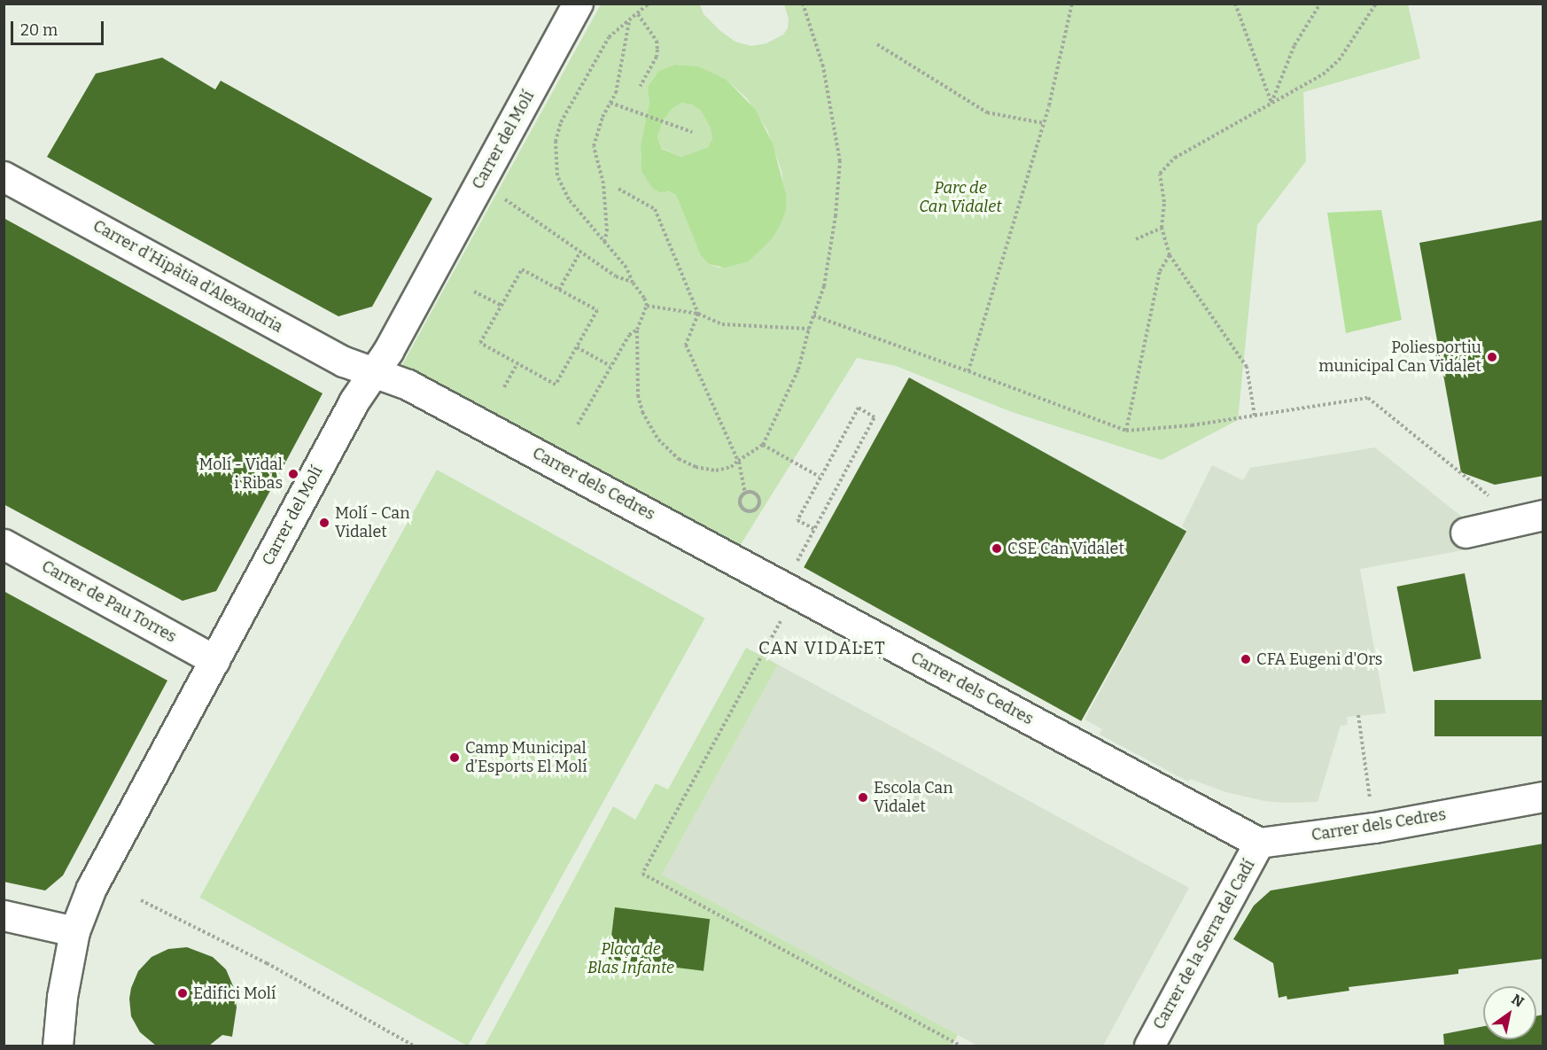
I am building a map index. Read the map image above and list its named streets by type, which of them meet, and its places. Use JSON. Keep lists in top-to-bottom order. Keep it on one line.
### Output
{"streets":{"street":["Carrer del Molí","Carrer d'Hipàtia d'Alexandria","Carrer dels Cedres","Carrer de Pau Torres","Carrer de la Serra del Cadí"]},"crossings":[["Carrer del Molí","Carrer d'Hipàtia d'Alexandria"],["Carrer del Molí","Carrer dels Cedres"],["Carrer del Molí","Carrer de Pau Torres"],["Carrer d'Hipàtia d'Alexandria","Carrer dels Cedres"],["Carrer dels Cedres","Carrer de la Serra del Cadí"]],"districts":["CAN VIDALET"],"parks":["Parc de Can Vidalet","Plaça de Blas Infante"],"places":["Poliesportiu municipal Can Vidalet","Molí - Vidal i Ribas","Molí - Can Vidalet","CSE Can Vidalet","CFA Eugeni d'Ors","Camp Municipal d’Esports El Molí","Escola Can Vidalet","Edifici Molí"],"scale_bar":"20 m","north":"top right"}
